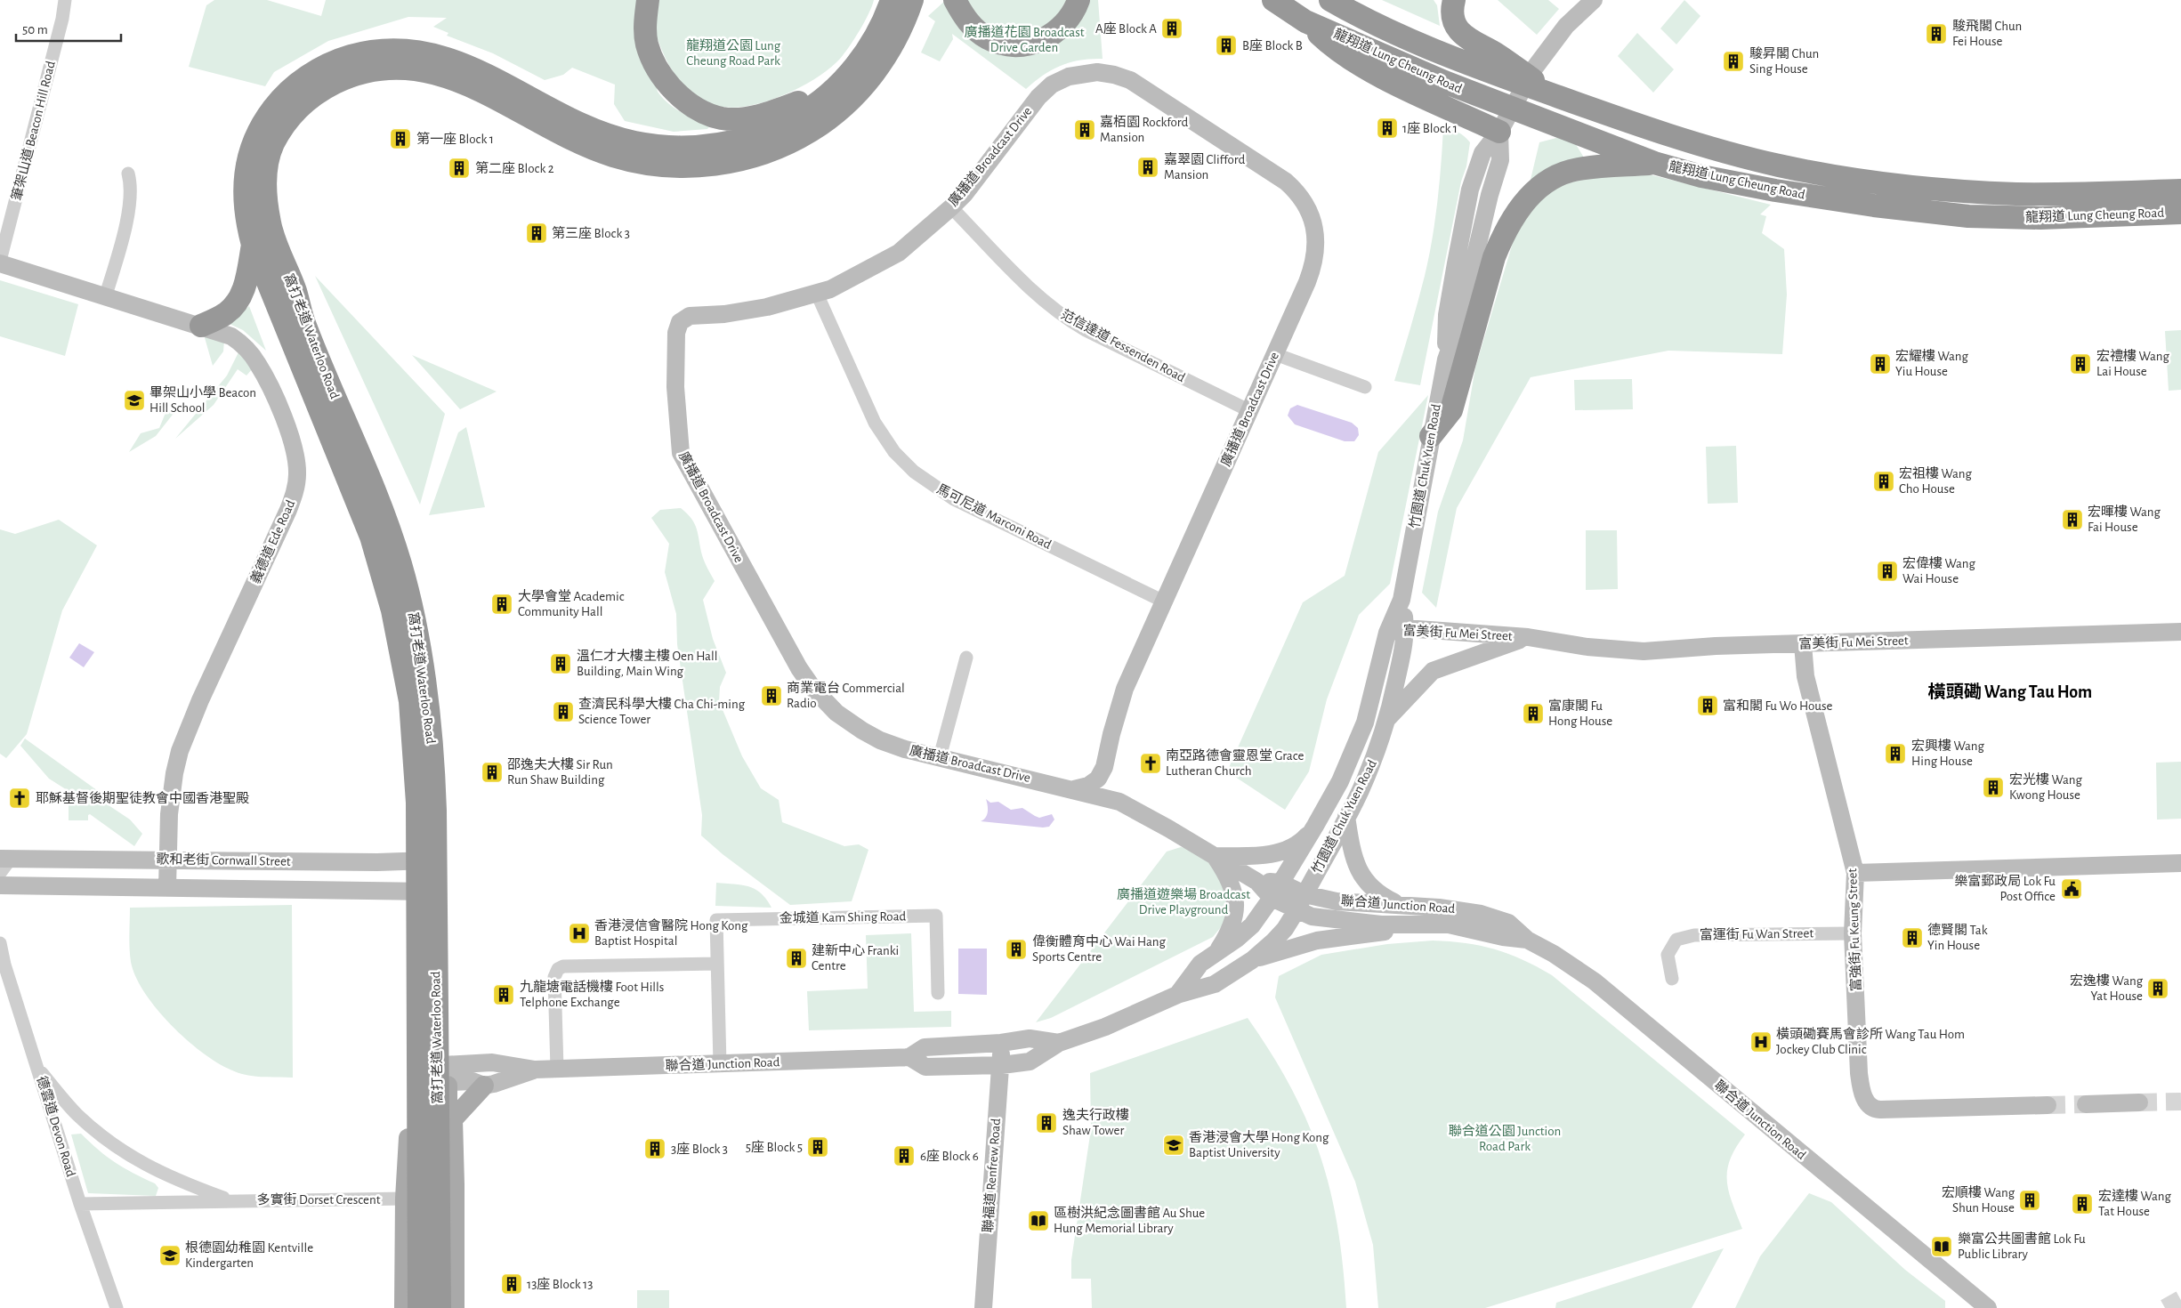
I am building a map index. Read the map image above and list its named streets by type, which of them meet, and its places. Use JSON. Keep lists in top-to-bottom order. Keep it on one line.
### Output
{"streets":{"highway":["龍翔道 Lung Cheung Road","窩打老道 Waterloo Road"],"street":["筆架山道 Beacon Hill Road","廣播道 Broadcast Drive","范信達道 Fessenden Road","竹園道 Chuk Yuen Road","馬可尼道 Marconi Road","義德道 Ede Road","富美街 Fu Mei Street","歌和老街 Cornwall Street","聯合道 Junction Road","金城道 Kam Shing Road","富強街 Fu Keung Street","富運街 Fu Wan Street","德雲道 Devon Road","聯福道 Renfrew Road","多實街 Dorset Crescent"]},"crossings":[["筆架山道 Beacon Hill Road","義德道 Ede Road"],["廣播道 Broadcast Drive","范信達道 Fessenden Road"],["廣播道 Broadcast Drive","竹園道 Chuk Yuen Road"],["廣播道 Broadcast Drive","馬可尼道 Marconi Road"],["廣播道 Broadcast Drive","聯合道 Junction Road"],["窩打老道 Waterloo Road","歌和老街 Cornwall Street"],["窩打老道 Waterloo Road","聯合道 Junction Road"],["窩打老道 Waterloo Road","多實街 Dorset Crescent"],["竹園道 Chuk Yuen Road","富美街 Fu Mei Street"],["竹園道 Chuk Yuen Road","聯合道 Junction Road"],["義德道 Ede Road","歌和老街 Cornwall Street"],["富美街 Fu Mei Street","富強街 Fu Keung Street"],["聯合道 Junction Road","金城道 Kam Shing Road"],["聯合道 Junction Road","聯福道 Renfrew Road"],["富強街 Fu Keung Street","富運街 Fu Wan Street"],["德雲道 Devon Road","多實街 Dorset Crescent"]],"districts":["橫頭磡 Wang Tau Hom"],"parks":["廣播道花園 Broadcast Drive Garden","龍翔道公園 Lung Cheung Road Park","廣播道遊樂場 Broadcast Drive Playground","聯合道公園 Junction Road Park"],"places":{"building":["A座 Block A","駿飛閣 Chun Fei House","B座 Block B","駿昇閣 Chun Sing House","1座 Block 1","嘉栢園 Rockford Mansion","第一座 Block 1","嘉翠園 Clifford Mansion","第二座 Block 2","第三座 Block 3","宏耀樓 Wang Yiu House","宏禮樓 Wang Lai House","宏祖樓 Wang Cho House","宏暉樓 Wang Fai House","宏偉樓 Wang Wai House","大學會堂 Academic Community Hall","溫仁才大樓主樓 Oen Hall Building, Main Wing","商業電台 Commercial Radio","富和閣 Fu Wo House","查濟民科學大樓 Cha Chi-ming Science Tower","富康閣 Fu Hong House","宏興樓 Wang Hing House","邵逸夫大樓 Sir Run Run Shaw Building","宏光樓 Wang Kwong House","德賢閣 Tak Yin House","偉衡體育中心 Wai Hang Sports Centre","建新中心 Franki Centre","宏逸樓 Wang Yat House","九龍塘電話機樓 Foot Hills Telphone Exchange","逸夫行政樓 Shaw Tower","5座 Block 5","3座 Block 3","6座 Block 6","宏順樓 Wang Shun House","宏達樓 Wang Tat House","13座 Block 13"],"school or university":["畢架山小學 Beacon Hill School","香港浸會大學 Hong Kong Baptist University","根德園幼稚園 Kentville Kindergarten"],"church":["南亞路德會靈恩堂 Grace Lutheran Church","耶穌基督後期聖徒教會中國香港聖殿"],"public building":["樂富郵政局 Lok Fu Post Office"],"hospital":["香港浸信會醫院 Hong Kong Baptist Hospital","橫頭磡賽馬會診所 Wang Tau Hom Jockey Club Clinic"],"library":["區樹洪紀念圖書館 Au Shue Hung Memorial Library","樂富公共圖書館 Lok Fu Public Library"]},"scale_bar":"50 m"}
